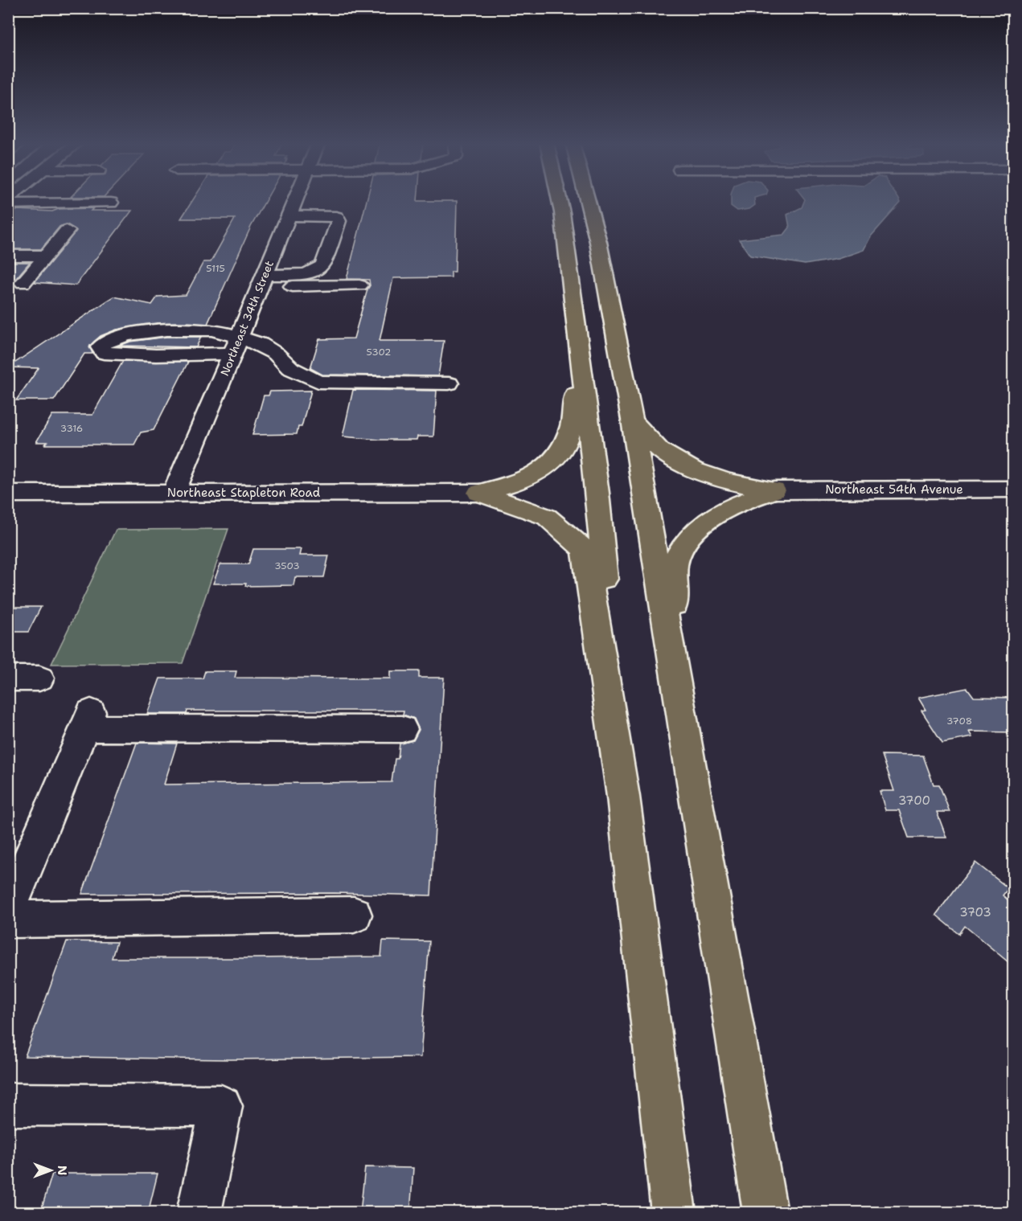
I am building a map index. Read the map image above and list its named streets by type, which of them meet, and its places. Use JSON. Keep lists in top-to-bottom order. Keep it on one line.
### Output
{"streets":{"street":["Northeast 34th Street","Northeast 54th Avenue","Northeast Stapleton Road"]},"crossings":[["Northeast 34th Street","Northeast Stapleton Road"]],"house_numbers":["5115","5302","3316","3503","3708","3700","3703"],"north":"right"}
